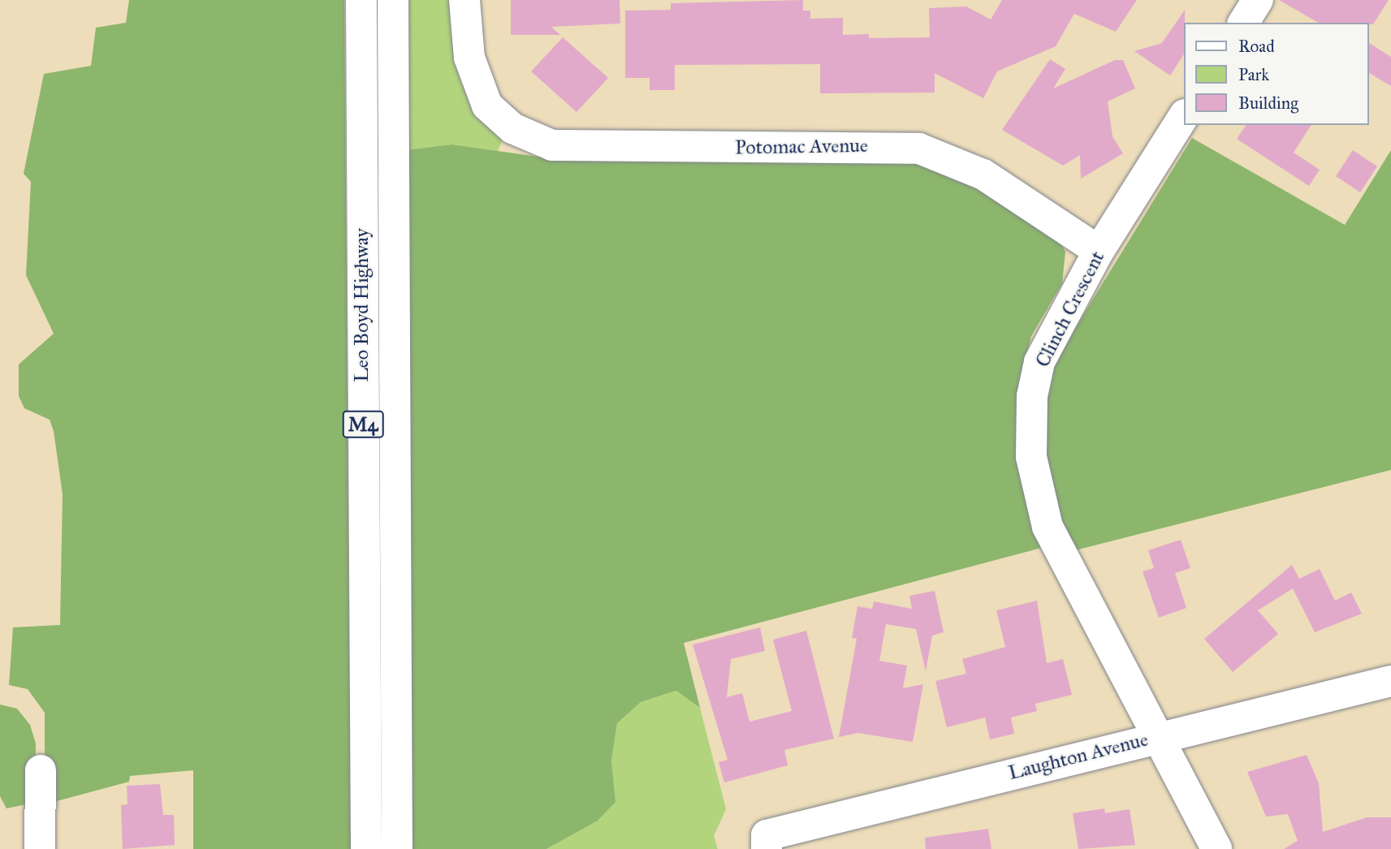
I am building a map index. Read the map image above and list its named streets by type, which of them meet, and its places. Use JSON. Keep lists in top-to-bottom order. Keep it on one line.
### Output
{"streets":{"main road":["Potomac Avenue","Leo Boyd Highway","Clinch Crescent","M4","Laughton Avenue"]},"crossings":[["Potomac Avenue","Clinch Crescent"],["Clinch Crescent","Laughton Avenue"]],"legend":["Road","Park","Building"]}
